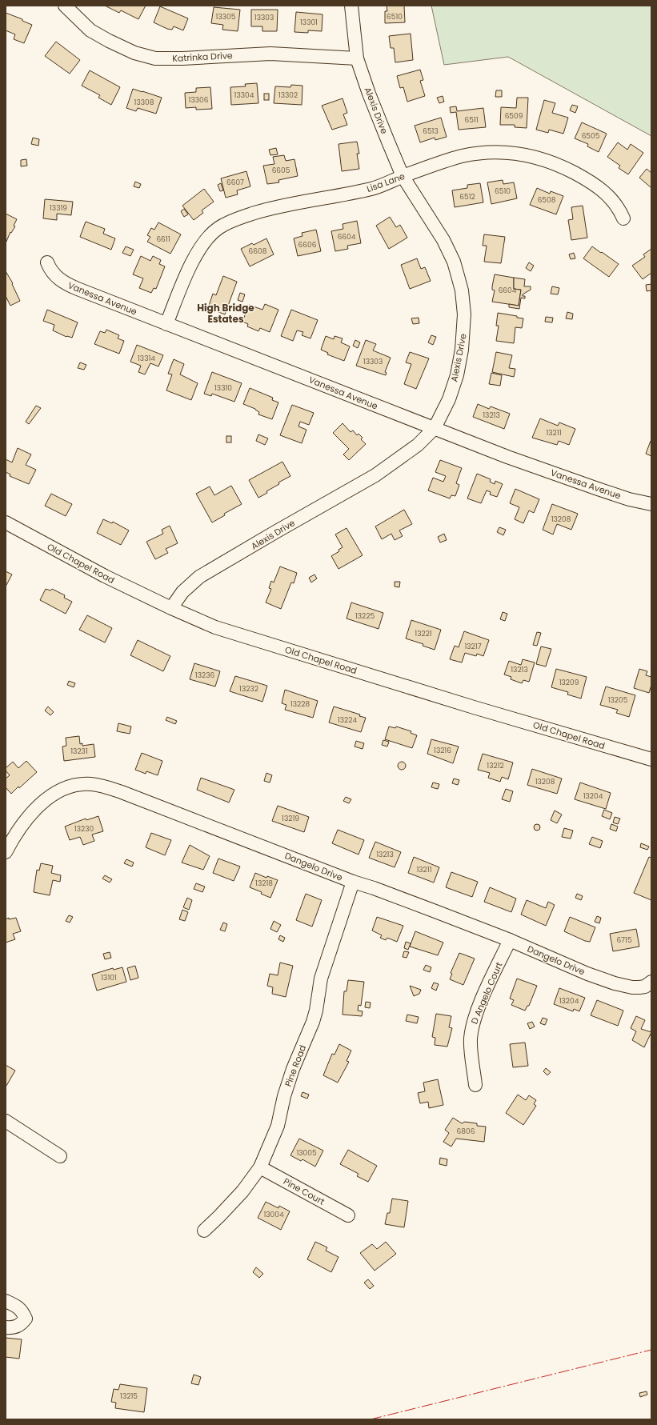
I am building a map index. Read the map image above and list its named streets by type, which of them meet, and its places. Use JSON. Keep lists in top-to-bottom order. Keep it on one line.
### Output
{"streets":{"street":["Katrinka Drive","Alexis Drive","Lisa Lane","Vanessa Avenue","Old Chapel Road","Dangelo Drive","D Angelo Court","Pine Road","Pine Court"]},"crossings":[["Katrinka Drive","Alexis Drive"],["Alexis Drive","Lisa Lane"],["Alexis Drive","Vanessa Avenue"],["Alexis Drive","Old Chapel Road"],["Lisa Lane","Vanessa Avenue"],["Dangelo Drive","D Angelo Court"],["Dangelo Drive","Pine Road"],["Pine Road","Pine Court"]],"districts":["High Bridge Estates"],"house_numbers":["13305","6510","13303","13301","13304","13302","13306","13308","6509","6511","6513","6505","6605","6607","6510","6512","6508","13319","6604","6611","6606","6608","6604","13314","13303","13310","13213","13211","13208","13225","13221","13217","13213","13236","13209","13232","13205","13228","13224","13216","13231","13212","13208","13204","13219","13230","13213","13211","13218","6715","13101","13204","6806","13005","13004","13215"]}
